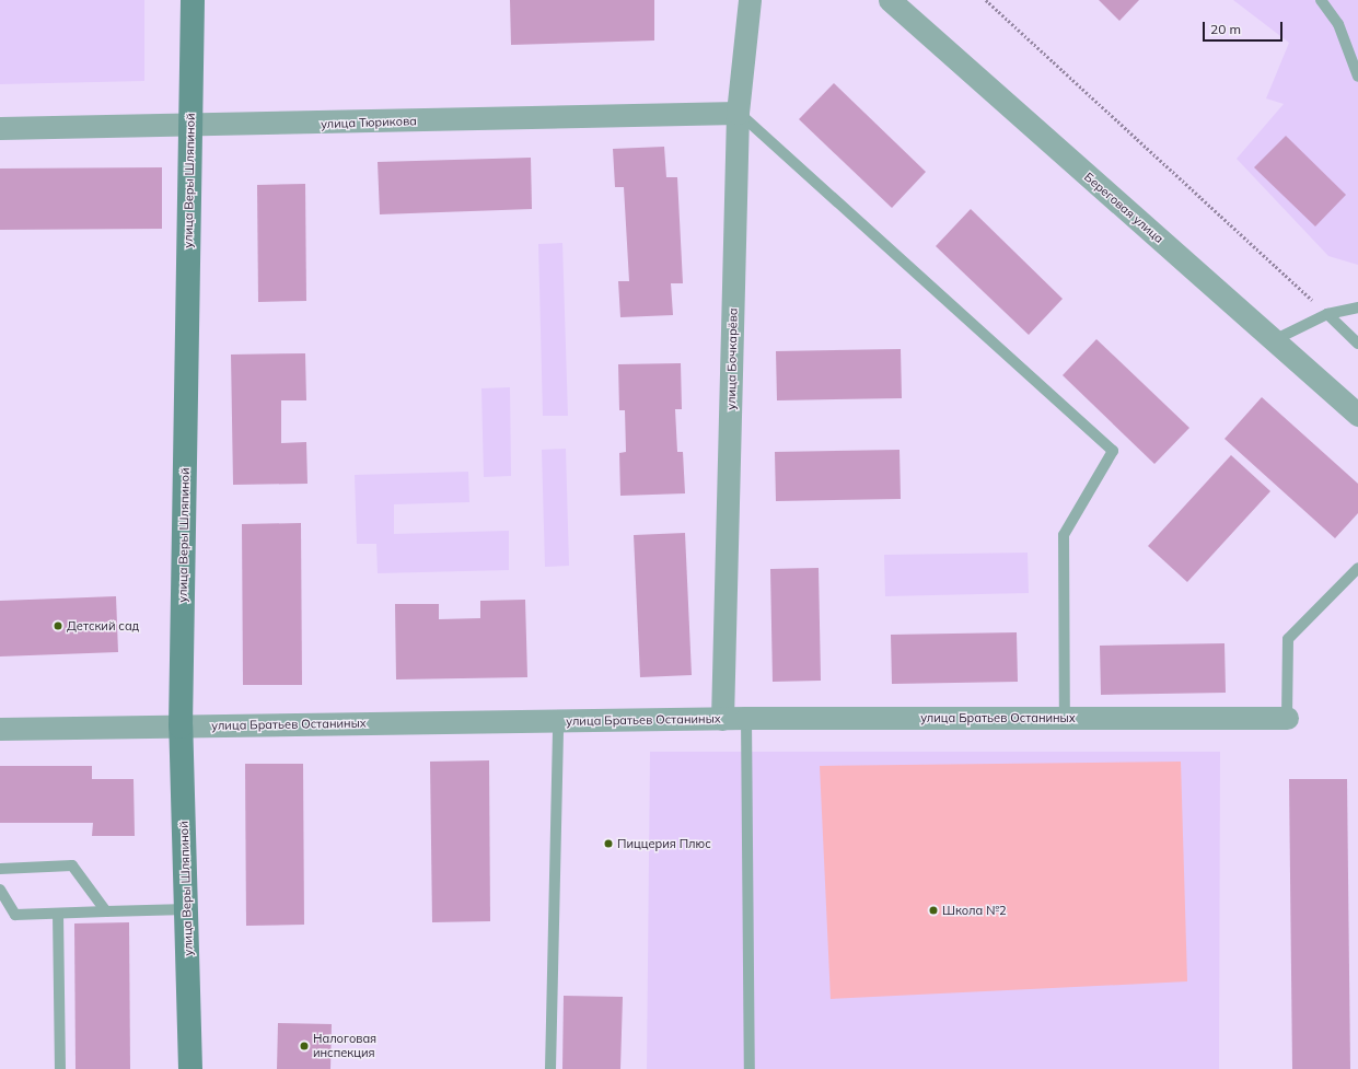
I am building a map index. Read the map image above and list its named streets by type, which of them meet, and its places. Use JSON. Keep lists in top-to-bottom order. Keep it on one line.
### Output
{"streets":{"main road":["улица Веры Шляпиной"],"street":["улица Тюрикова","Береговая улица","улица Бочкарёва","улица Братьев Останиных"]},"crossings":[["улица Тюрикова","улица Веры Шляпиной"],["улица Тюрикова","улица Бочкарёва"],["улица Веры Шляпиной","улица Братьев Останиных"],["улица Бочкарёва","улица Братьев Останиных"]],"places":["Детский сад","Пиццерия Плюс","Школа №2","Налоговая инспекция"],"scale_bar":"20 m"}
